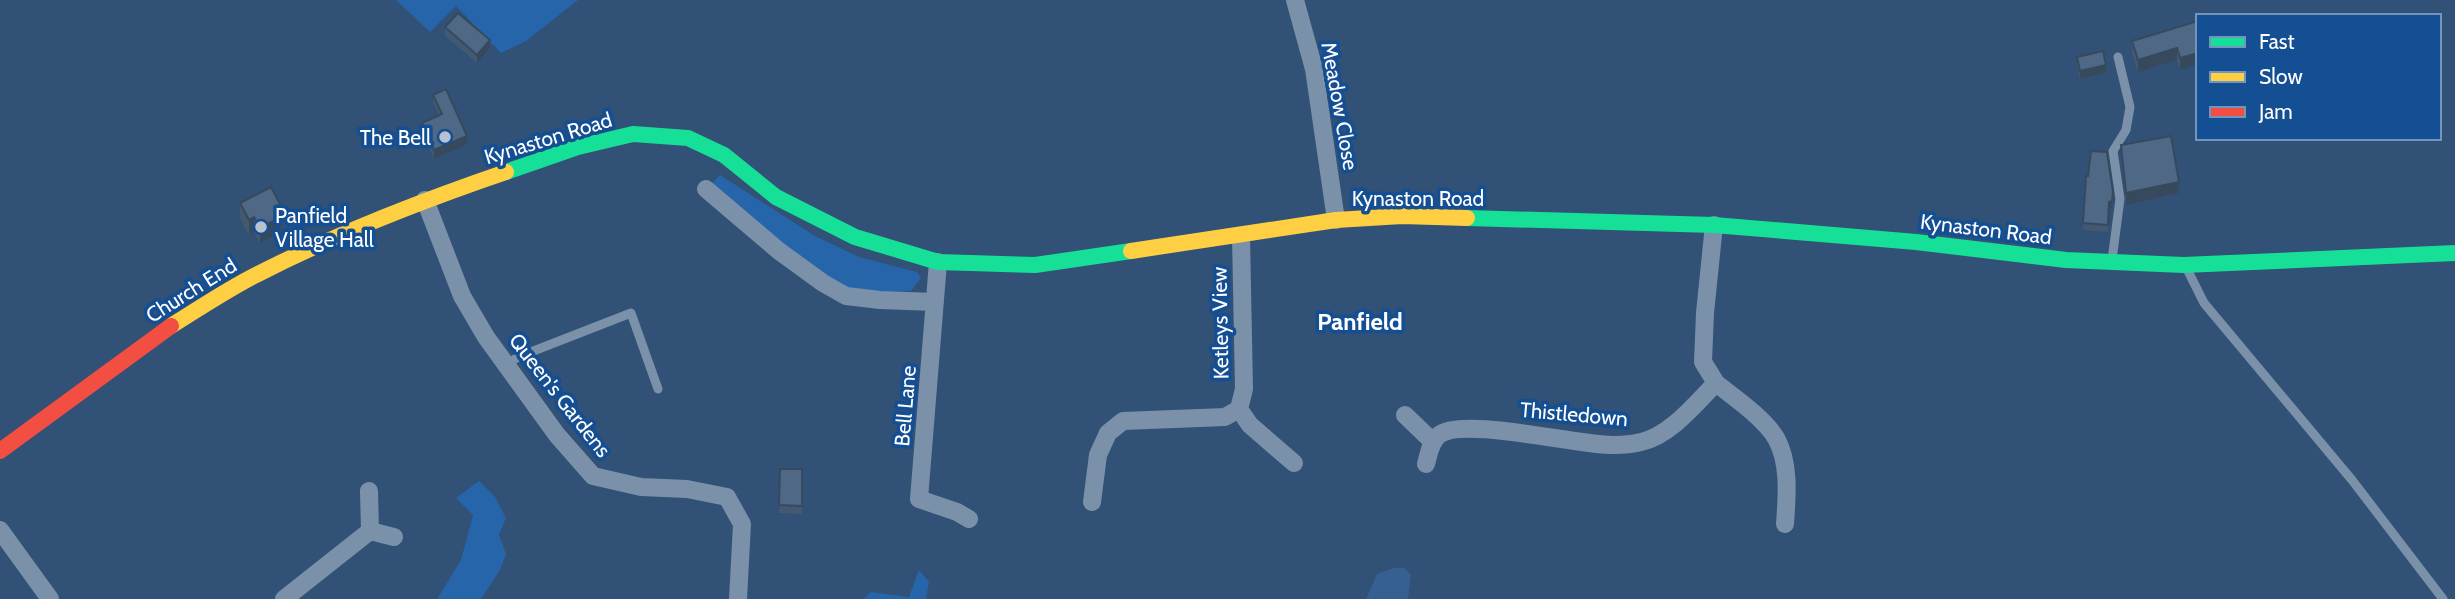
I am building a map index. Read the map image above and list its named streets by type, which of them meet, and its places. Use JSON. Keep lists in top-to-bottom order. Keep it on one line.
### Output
{"streets":{"street":["Meadow Close","Kynaston Road","Church End","Ketleys View","Queen's Gardens","Bell Lane","Thistledown"]},"crossings":[["Meadow Close","Kynaston Road"],["Kynaston Road","Church End"],["Kynaston Road","Ketleys View"],["Kynaston Road","Queen's Gardens"],["Kynaston Road","Bell Lane"],["Church End","Queen's Gardens"]],"districts":["Panfield"],"places":["The Bell","Panfield Village Hall"],"legend":["Fast","Slow","Jam"]}
